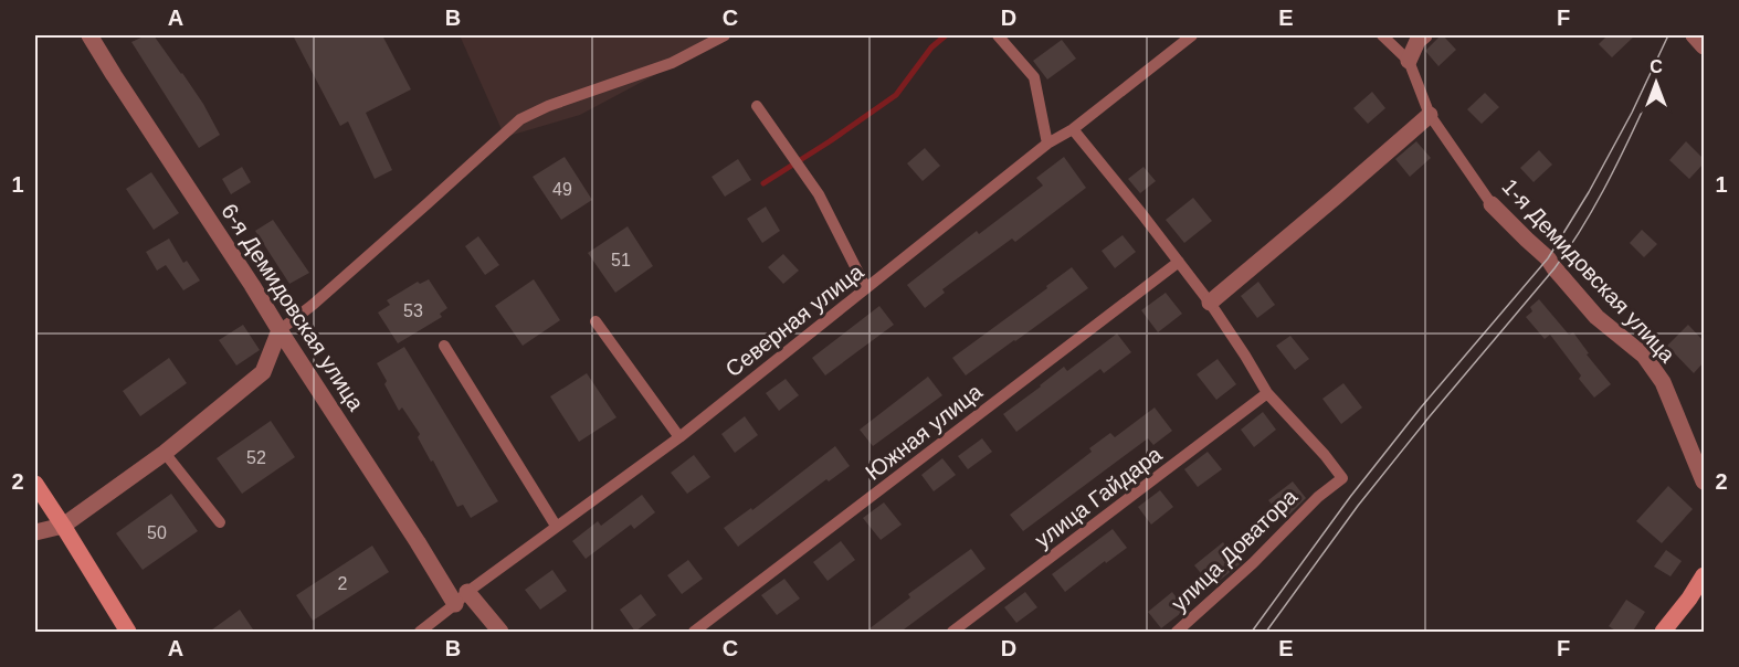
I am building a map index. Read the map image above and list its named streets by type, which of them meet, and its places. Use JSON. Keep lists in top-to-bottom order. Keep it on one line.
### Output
{"streets":{"street":["1-я Демидовская улица","6-я Демидовская улица"],"lane":["Северная улица","Южная улица","улица Гайдара","улица Доватора"]},"crossings":[["6-я Демидовская улица","Северная улица"],["улица Гайдара","улица Доватора"]],"house_numbers":["49","51","53","52","50","2"],"north":"top","grid":{"columns":["A","B","C","D","E","F"],"rows":["1","2"]}}
